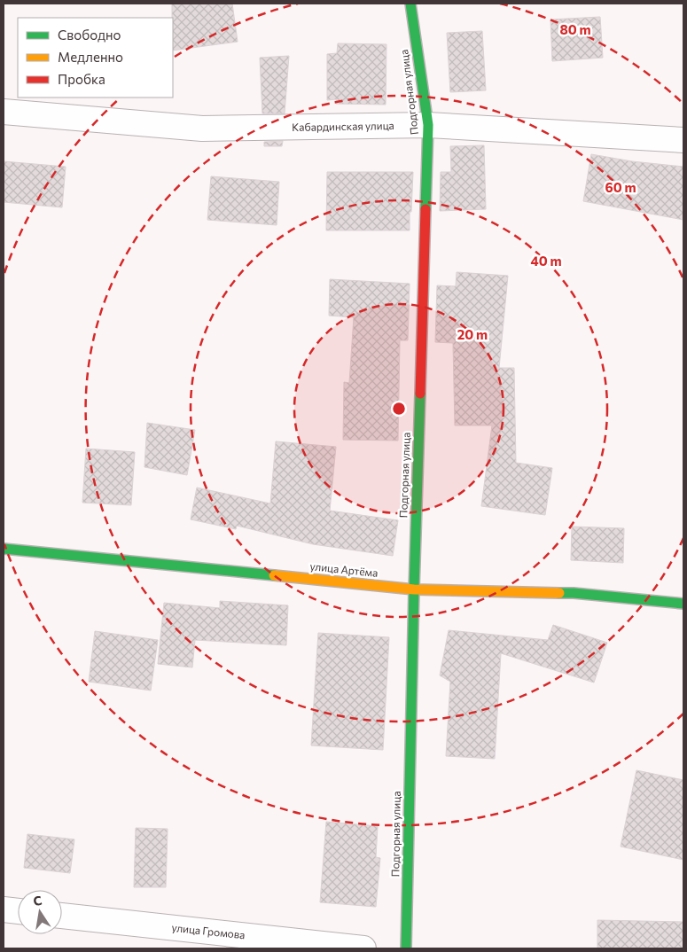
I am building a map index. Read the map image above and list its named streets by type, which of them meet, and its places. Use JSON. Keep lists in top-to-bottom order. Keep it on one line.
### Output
{"streets":{"street":["Подгорная улица","Кабардинская улица","улица Артёма","улица Громова"]},"crossings":[["Подгорная улица","Кабардинская улица"],["Подгорная улица","улица Артёма"]],"legend":["Свободно","Медленно","Пробка"],"north":"top","rings":["80 m","60 m","40 m","20 m"]}
